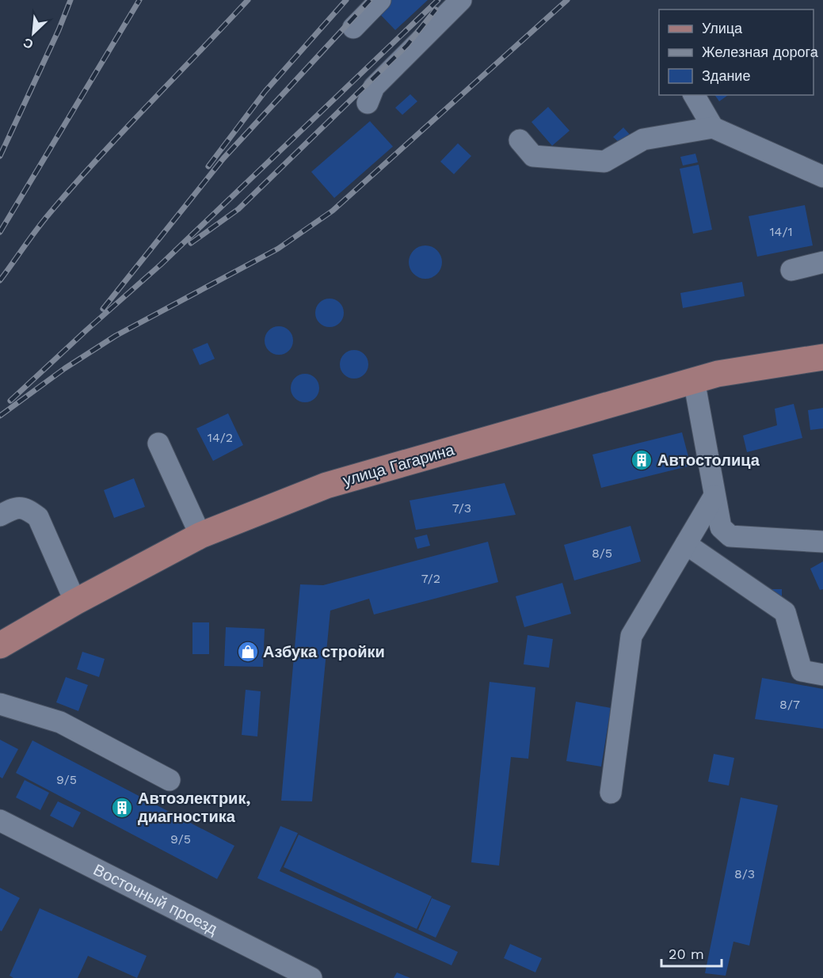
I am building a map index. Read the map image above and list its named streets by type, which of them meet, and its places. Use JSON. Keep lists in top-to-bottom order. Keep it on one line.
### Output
{"streets":{"main road":["улица Гагарина"],"street":["Восточный проезд"]},"places":{"building":["Автостолица","Автоэлектрик, диагностика"],"shop":["Азбука стройки"]},"house_numbers":["14/1","14/2","7/3","8/5","7/2","8/7","9/5","9/5","8/3"],"legend":["Улица","Железная дорога","Здание"],"scale_bar":"20 m","north":"bottom left"}
